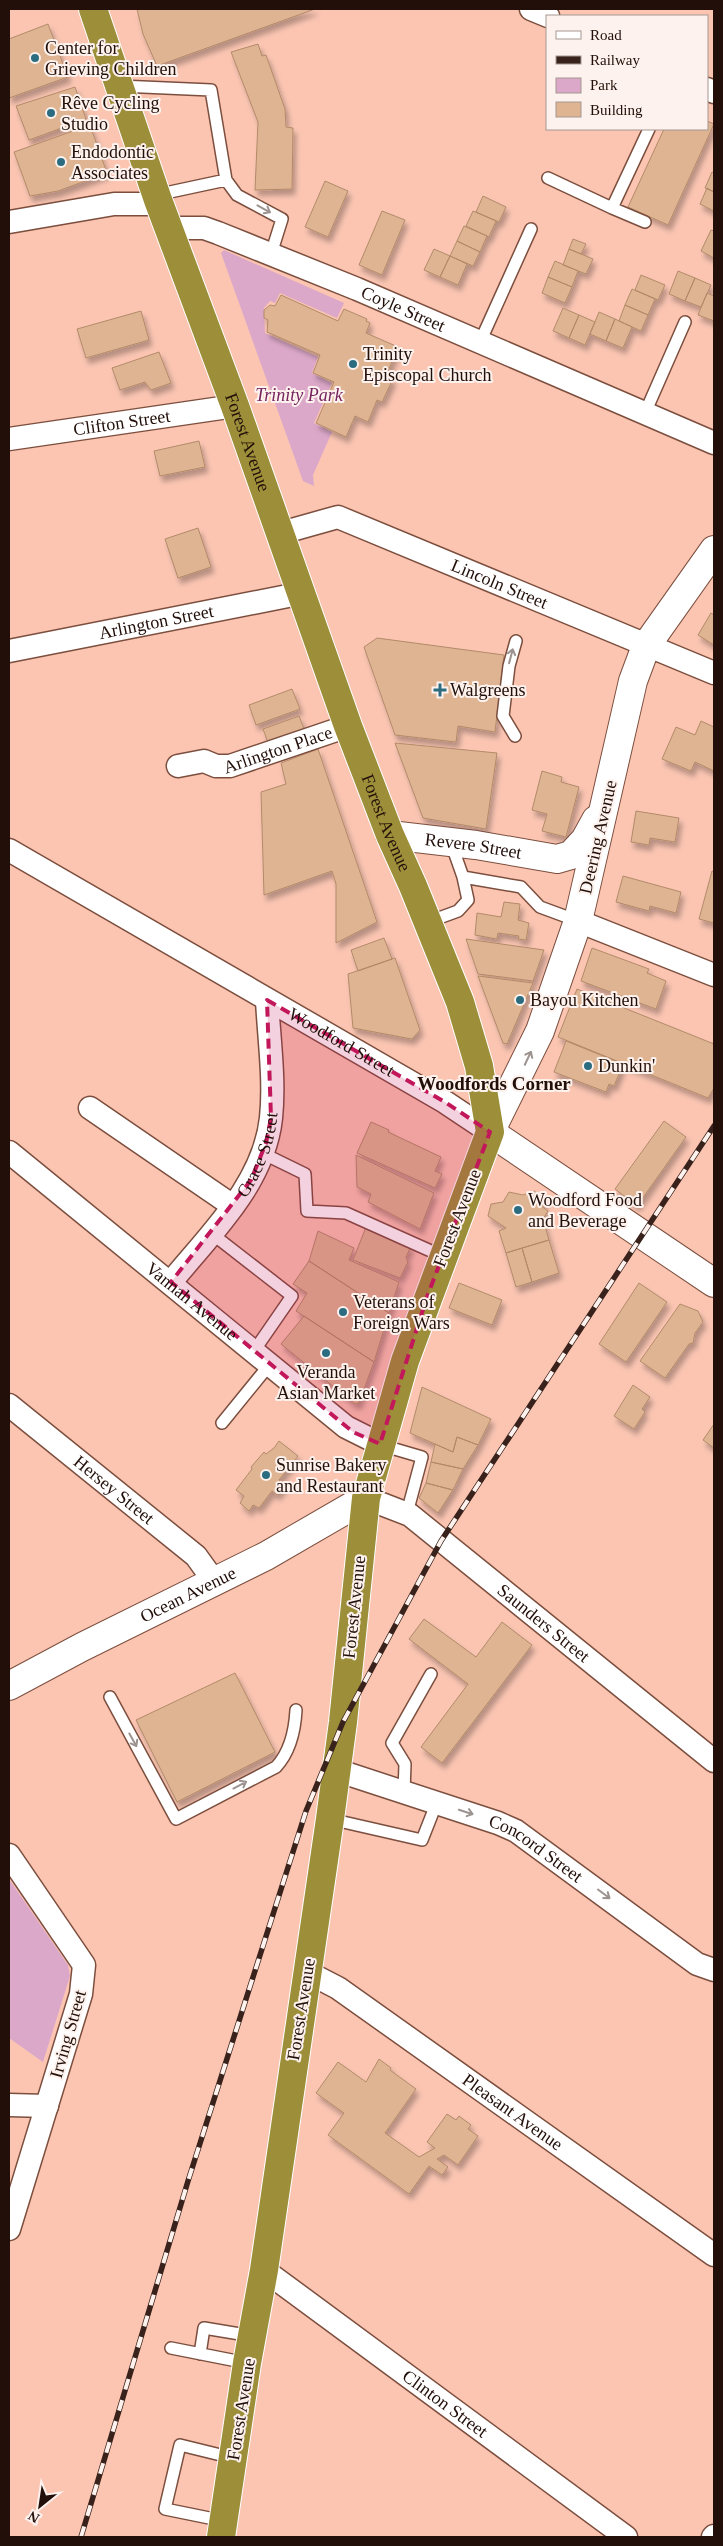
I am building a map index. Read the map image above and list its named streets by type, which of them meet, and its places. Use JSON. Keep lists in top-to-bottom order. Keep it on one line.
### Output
{"streets":{"highway":["Forest Avenue"],"main road":["Deering Avenue","Revere Street","Woodford Street","Ocean Avenue"],"street":["Coyle Street","Clifton Street","Lincoln Street","Arlington Street","Arlington Place","Grace Street","Vannah Avenue","Hersey Street","Saunders Street","Concord Street","Irving Street","Pleasant Avenue","Clinton Street"]},"crossings":[["Coyle Street","Forest Avenue"],["Clifton Street","Forest Avenue"],["Forest Avenue","Lincoln Street"],["Forest Avenue","Arlington Street"],["Forest Avenue","Arlington Place"],["Forest Avenue","Deering Avenue"],["Forest Avenue","Revere Street"],["Forest Avenue","Woodford Street"],["Forest Avenue","Vannah Avenue"],["Forest Avenue","Ocean Avenue"],["Forest Avenue","Saunders Street"],["Forest Avenue","Concord Street"],["Forest Avenue","Pleasant Avenue"],["Forest Avenue","Clinton Street"],["Lincoln Street","Deering Avenue"],["Deering Avenue","Woodford Street"],["Woodford Street","Grace Street"],["Grace Street","Vannah Avenue"],["Hersey Street","Ocean Avenue"],["Ocean Avenue","Saunders Street"]],"one_way":["Deering Avenue","Concord Street"],"districts":["Woodfords Corner"],"parks":["Trinity Park"],"places":{"other":["Center for Grieving Children","Rêve Cycling Studio","Endodontic Associates","Trinity Episcopal Church","Bayou Kitchen","Dunkin'","Woodford Food and Beverage","Veterans of Foreign Wars","Veranda Asian Market","Sunrise Bakery and Restaurant"],"health":["Walgreens"]},"legend":["Road","Railway","Park","Building"],"north":"bottom left"}
